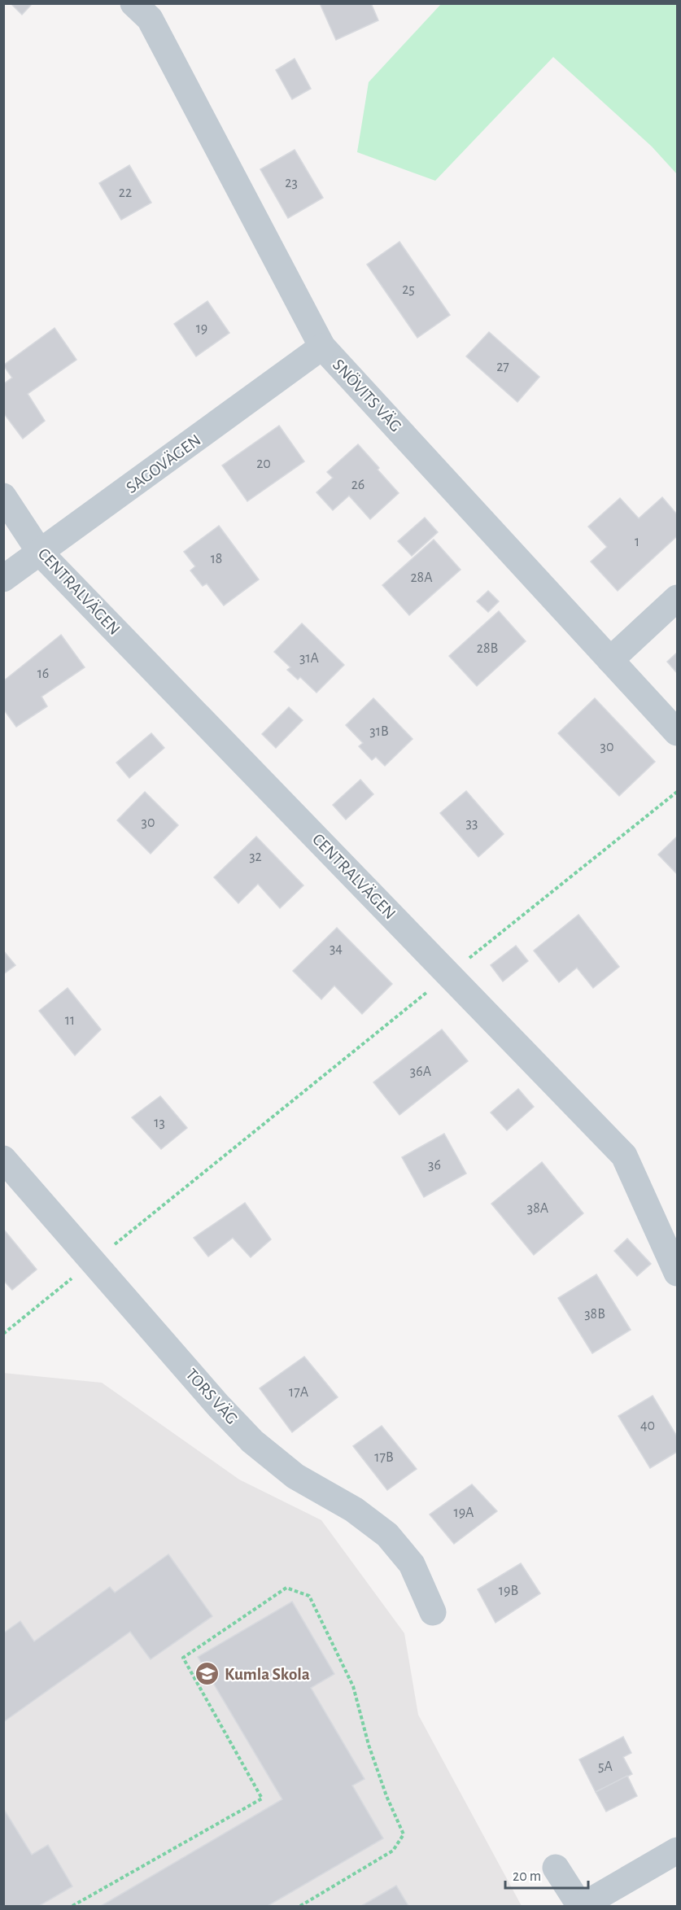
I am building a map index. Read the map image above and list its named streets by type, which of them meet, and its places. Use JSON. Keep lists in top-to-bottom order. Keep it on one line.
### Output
{"streets":{"street":["SNÖVITS VÄG","SAGOVÄGEN","CENTRALVÄGEN","TORS VÄG"]},"crossings":[["SNÖVITS VÄG","SAGOVÄGEN"],["SAGOVÄGEN","CENTRALVÄGEN"]],"places":{"school or university":["Kumla Skola"]},"house_numbers":["23","22","25","19","27","20","26","1","18","28A","28B","31A","16","31B","30","30","33","32","34","11","36A","13","36","38A","38B","17A","40","17B","19A","19B","5A"],"scale_bar":"20 m"}
